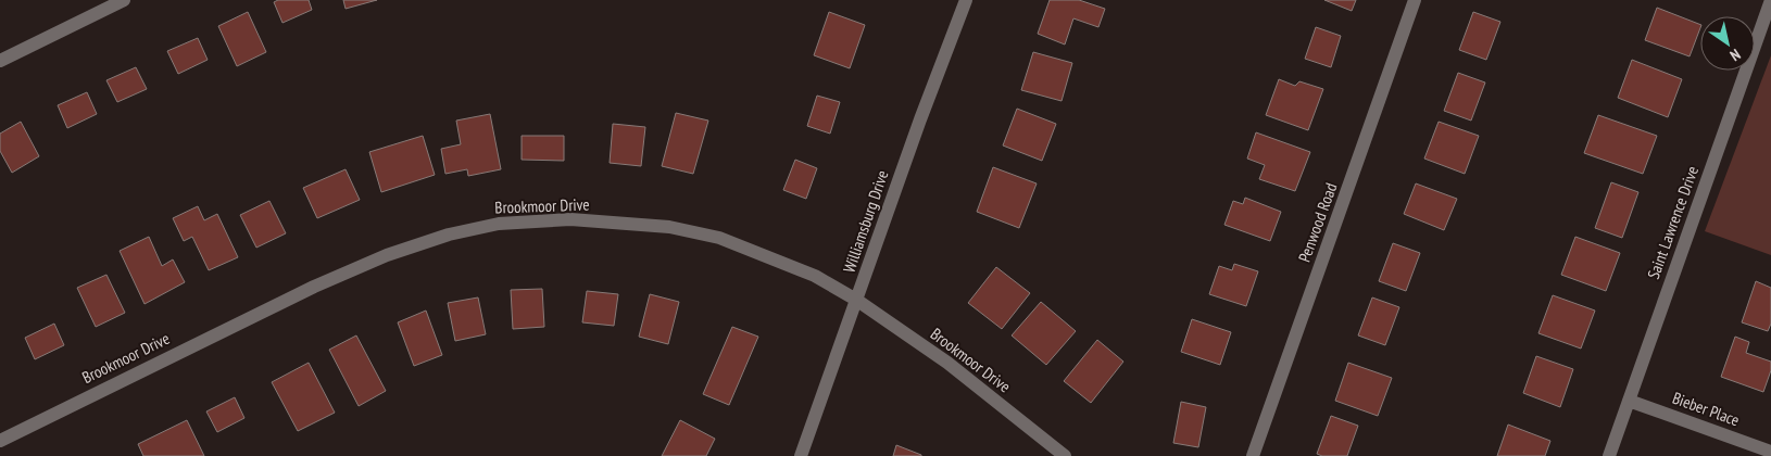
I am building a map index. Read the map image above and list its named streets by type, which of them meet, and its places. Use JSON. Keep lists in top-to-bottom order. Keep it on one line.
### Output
{"streets":{"street":["Brookmoor Drive","Williamsburg Drive","Penwood Road","Saint Lawrence Drive","Bieber Place"]},"crossings":[["Brookmoor Drive","Williamsburg Drive"],["Saint Lawrence Drive","Bieber Place"]],"north":"bottom right"}
